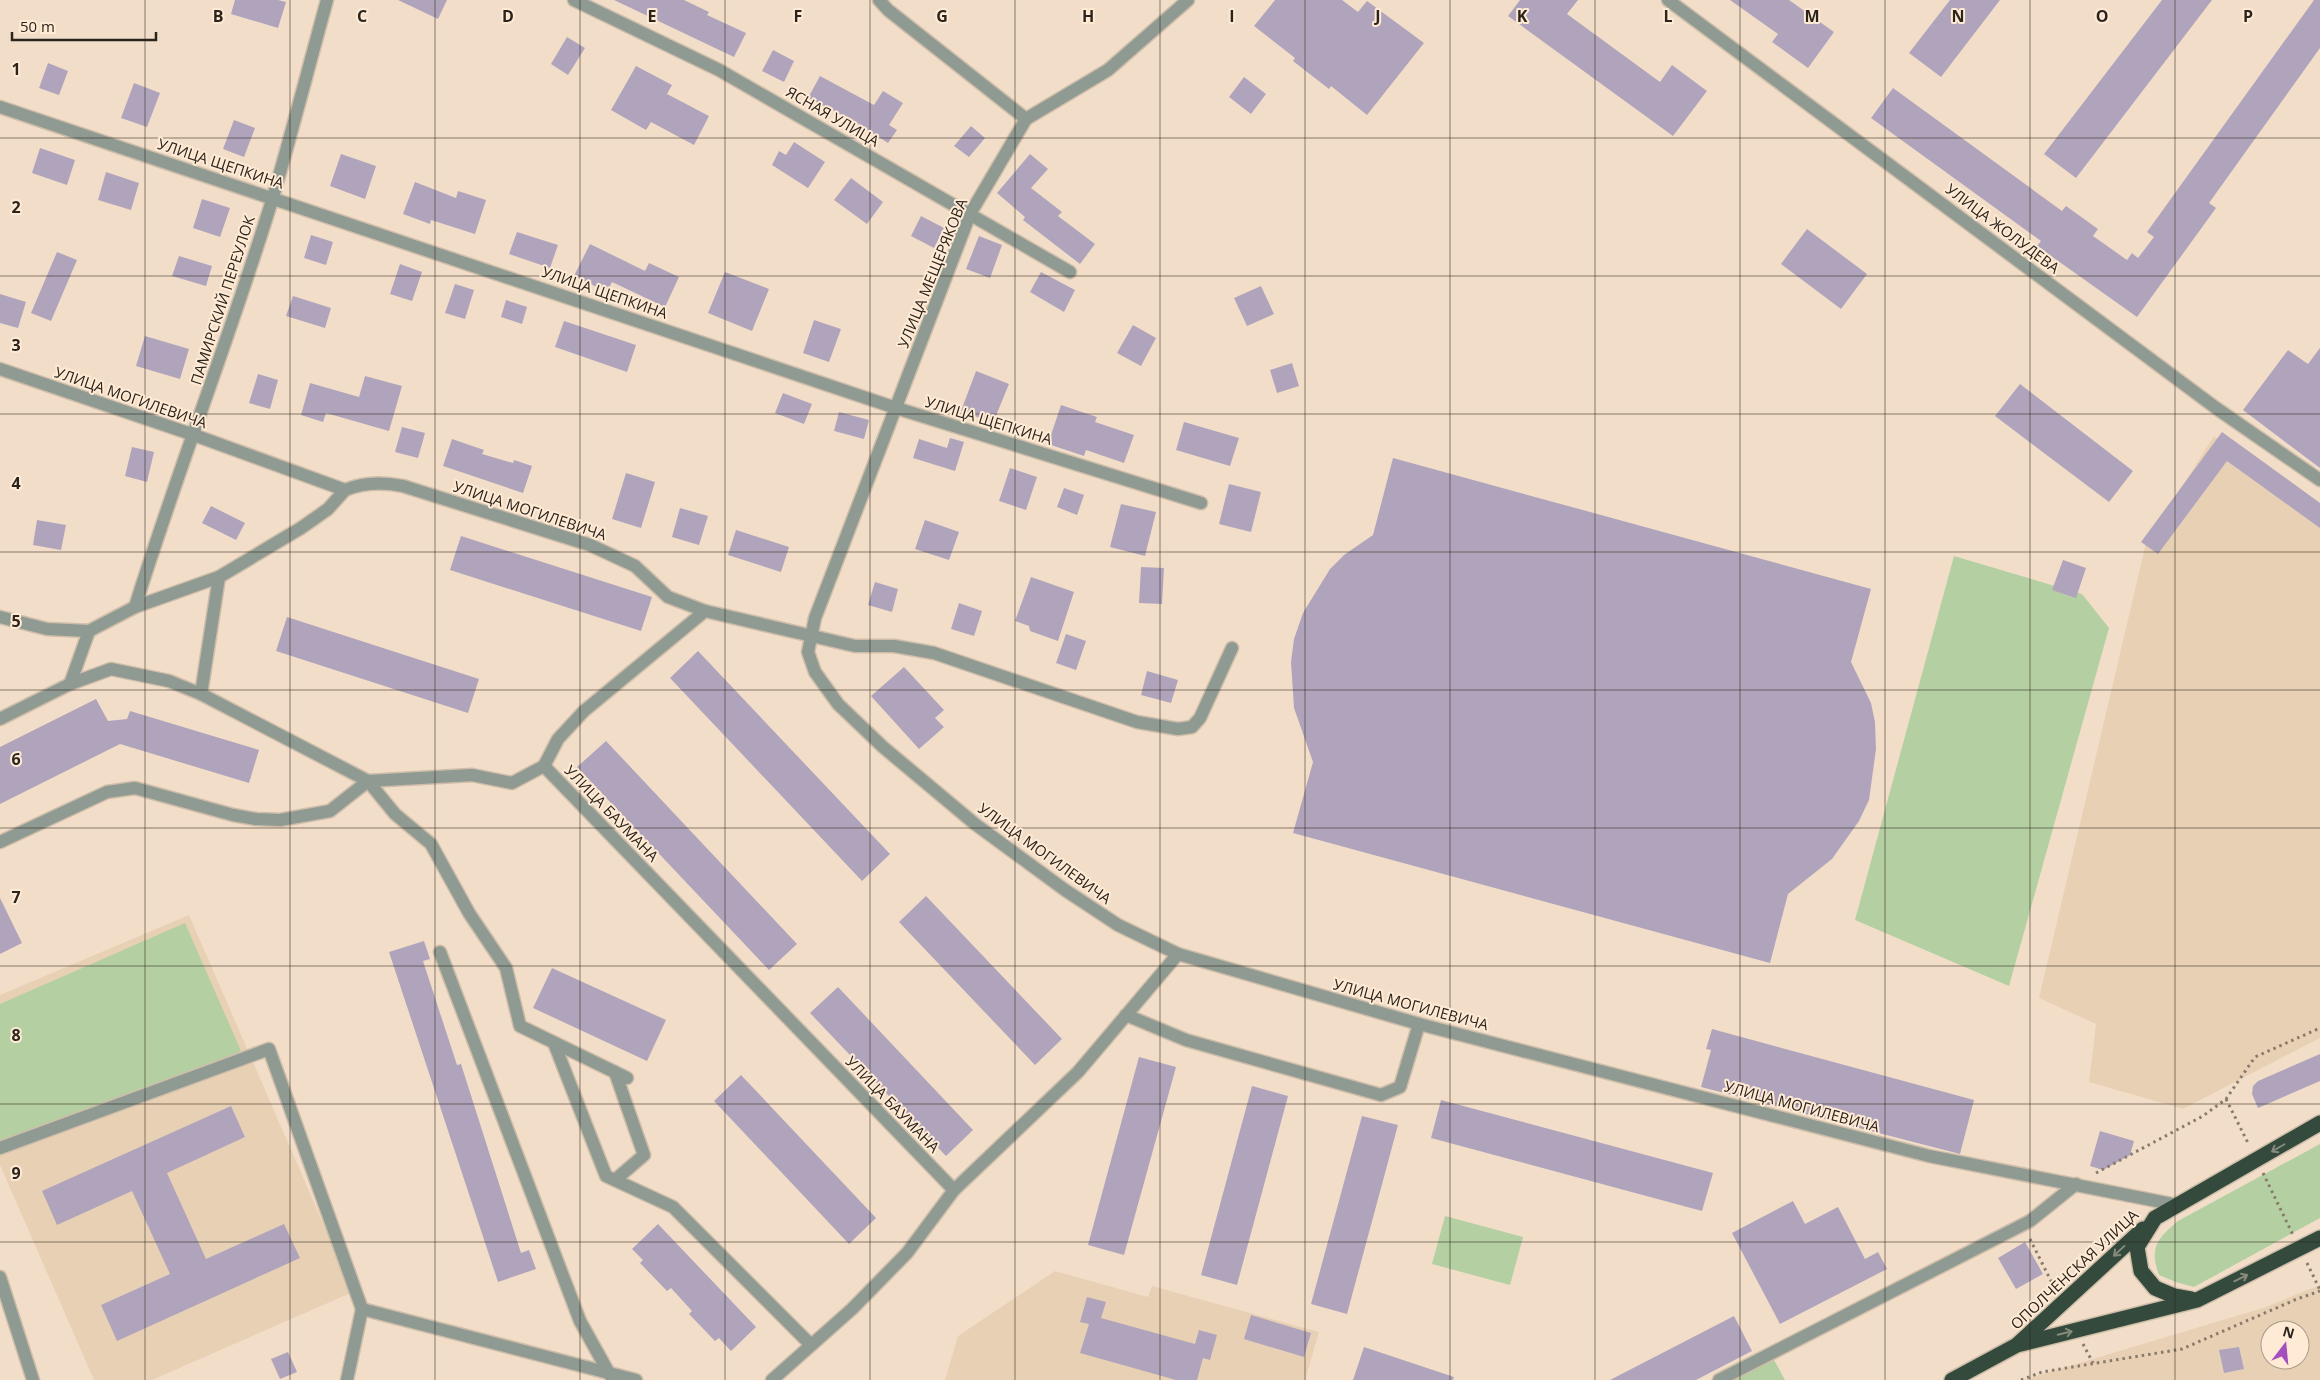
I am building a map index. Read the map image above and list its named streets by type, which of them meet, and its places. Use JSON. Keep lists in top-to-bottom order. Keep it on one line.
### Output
{"streets":{"highway":["ОПОЛЧЕНСКАЯ УЛИЦА"],"street":["ЯСНАЯ УЛИЦА","УЛИЦА ЩЕПКИНА","УЛИЦА ЖОЛУДЕВА","УЛИЦА МЕЩЕРЯКОВА","ПАМИРСКИЙ ПЕРЕУЛОК","УЛИЦА МОГИЛЕВИЧА","УЛИЦА БАУМАНА"]},"crossings":[["ЯСНАЯ УЛИЦА","УЛИЦА МЕЩЕРЯКОВА"],["УЛИЦА ЩЕПКИНА","УЛИЦА МЕЩЕРЯКОВА"],["УЛИЦА ЩЕПКИНА","ПАМИРСКИЙ ПЕРЕУЛОК"],["УЛИЦА МЕЩЕРЯКОВА","УЛИЦА МОГИЛЕВИЧА"],["ПАМИРСКИЙ ПЕРЕУЛОК","УЛИЦА МОГИЛЕВИЧА"],["УЛИЦА МОГИЛЕВИЧА","ОПОЛЧЕНСКАЯ УЛИЦА"]],"scale_bar":"50 m","north":"top","grid":{"columns":["B","C","D","E","F","G","H","I","J","K","L","M","N","O","P"],"rows":["1","2","3","4","5","6","7","8","9"]}}
